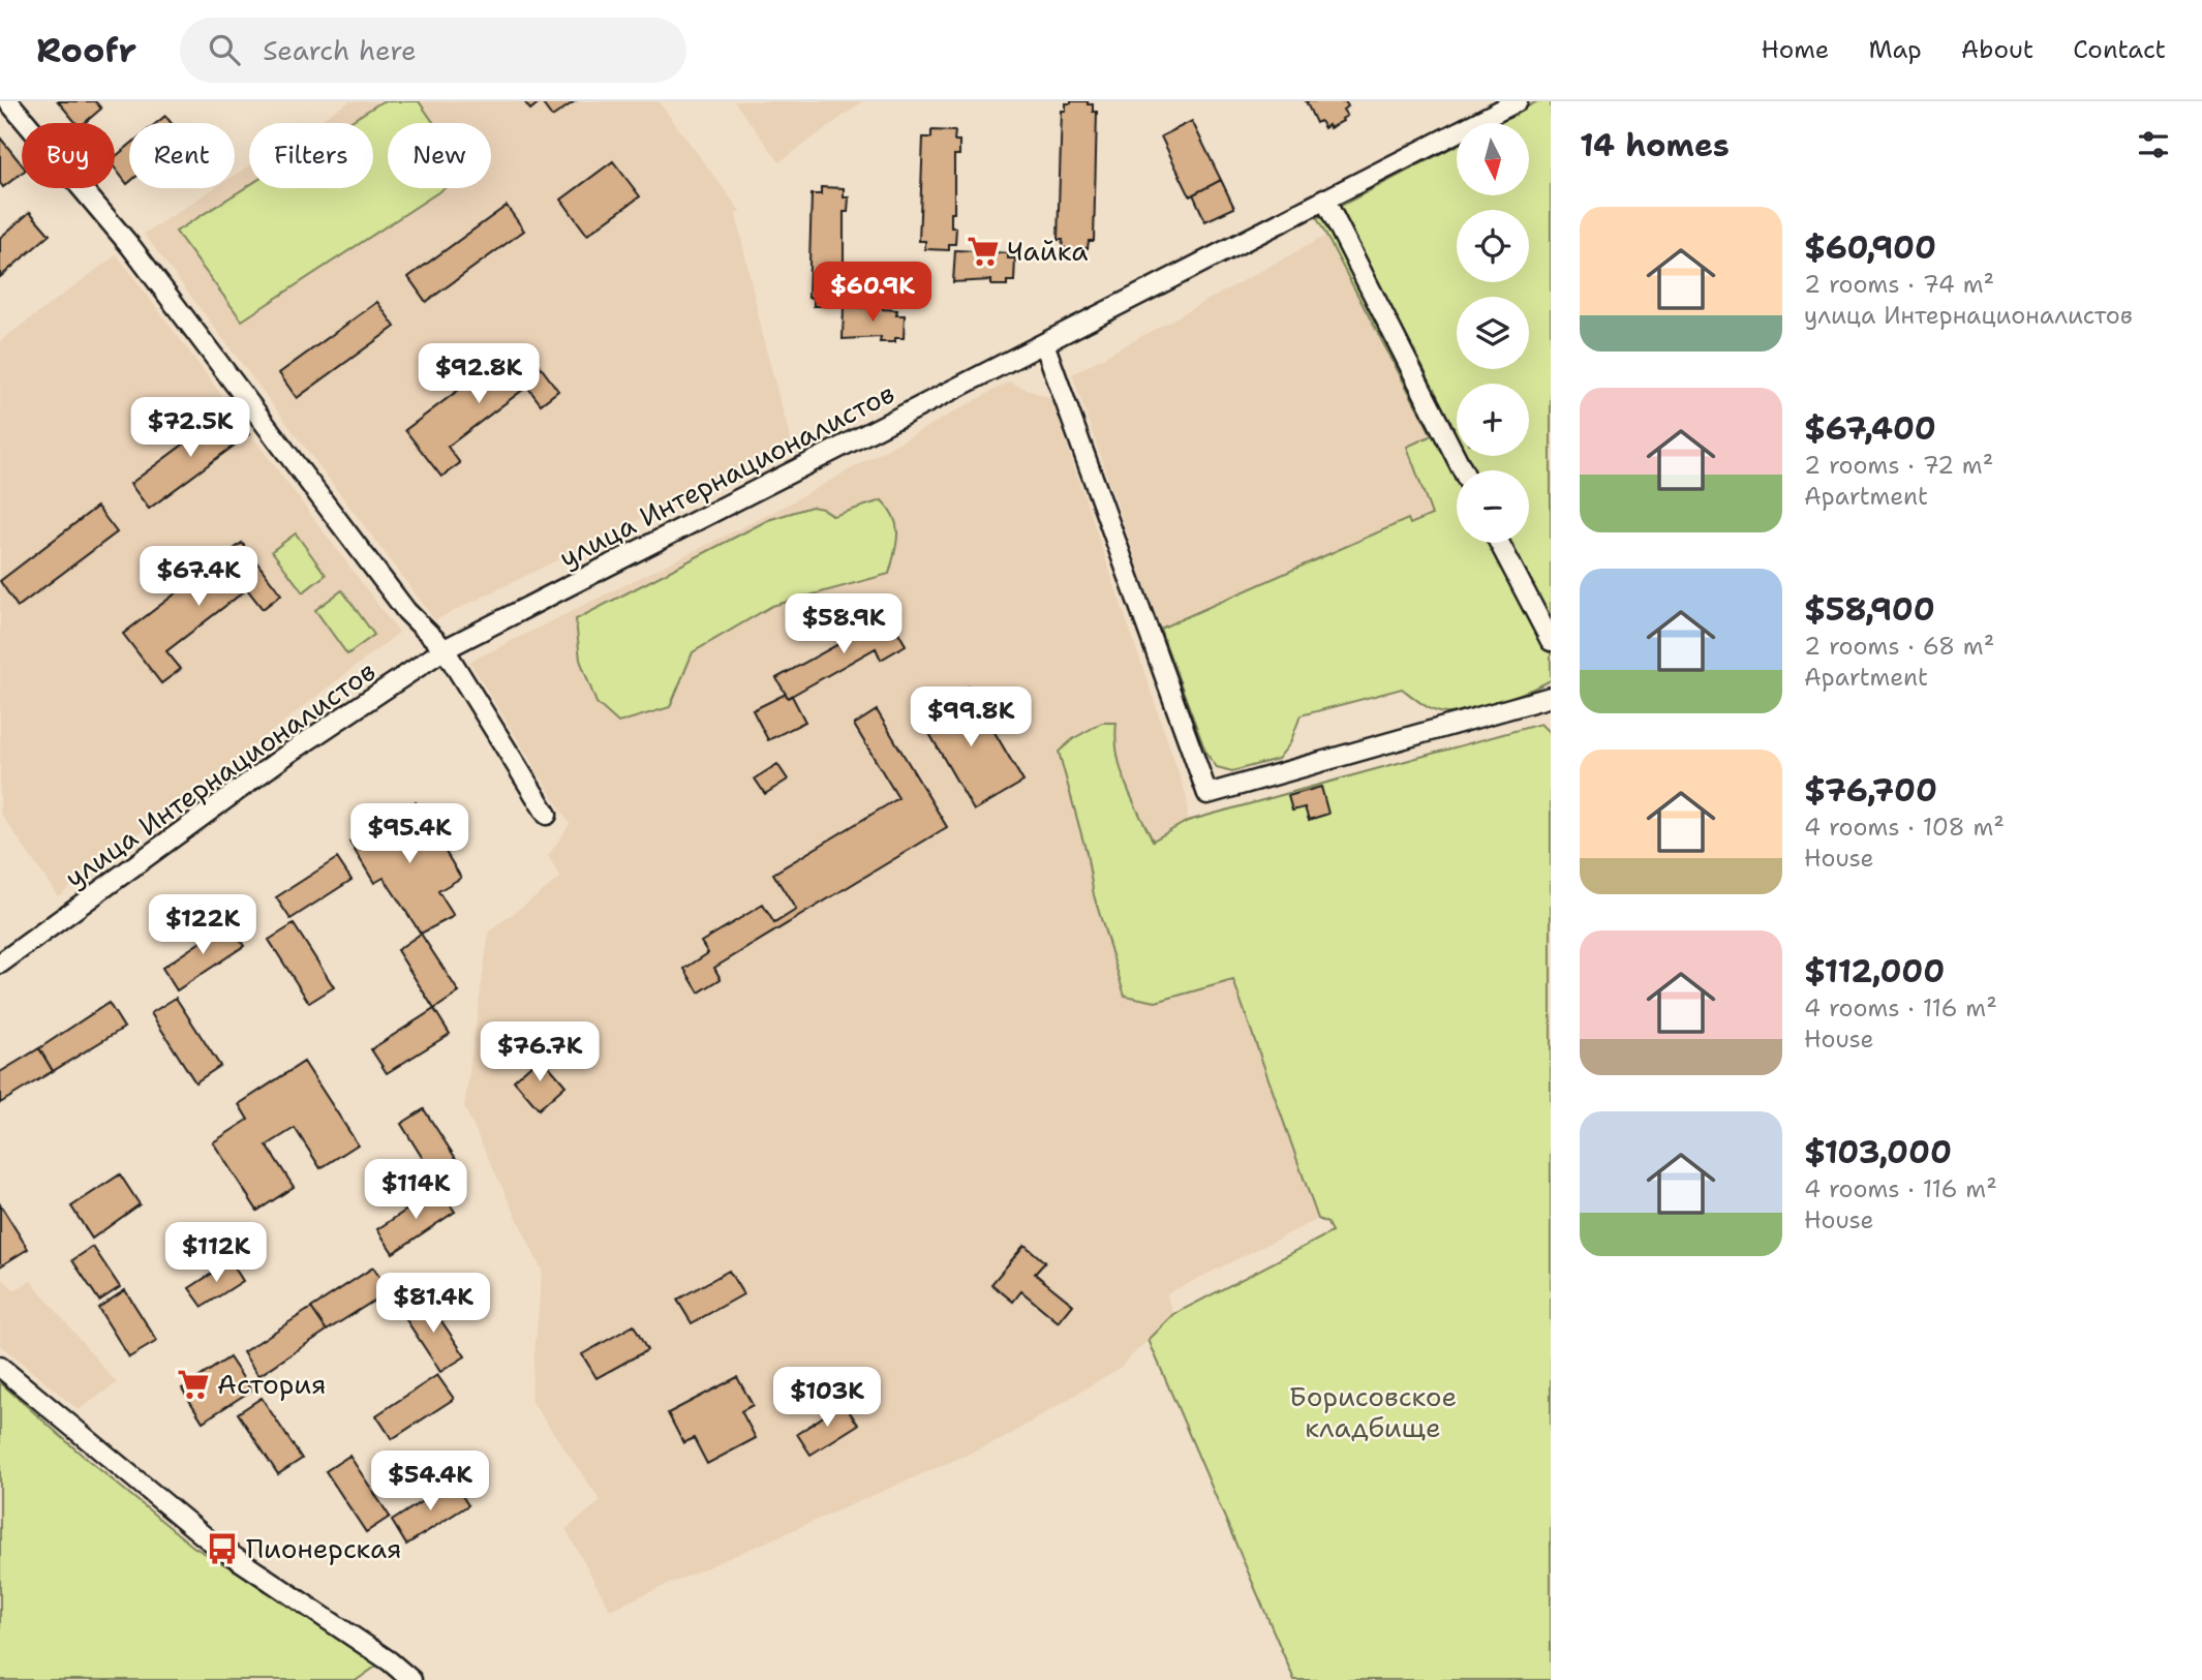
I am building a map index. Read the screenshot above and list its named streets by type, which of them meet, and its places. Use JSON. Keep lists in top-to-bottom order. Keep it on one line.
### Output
{"streets":{"street":["улица Интернационалистов"]},"parks":["Борисовское кладбище"],"places":{"supermarket":["Чайка","Астория"],"bus stop":["Пионерская"]},"north":"bottom","page":{"header":"Roofr","search":"Search here","nav":["Home","Map","About","Contact"],"heading":"14 homes","map_buttons":["+","−"],"chip":["Buy","Rent","Filters","New"],"list":[{"name":"$60,900","note":"2 rooms · 74 m² · улица Интернационалистов"},{"name":"$67,400","note":"2 rooms · 72 m² · Apartment"},{"name":"$58,900","note":"2 rooms · 68 m² · Apartment"},{"name":"$76,700","note":"4 rooms · 108 m² · House"},{"name":"$112,000","note":"4 rooms · 116 m² · House"},{"name":"$103,000","note":"4 rooms · 116 m² · House"}],"price":["$60.9K","$92.8K","$72.5K","$67.4K","$58.9K","$99.8K","$95.4K","$122K","$76.7K","$114K","$112K","$81.4K","$103K","$54.4K"]}}
